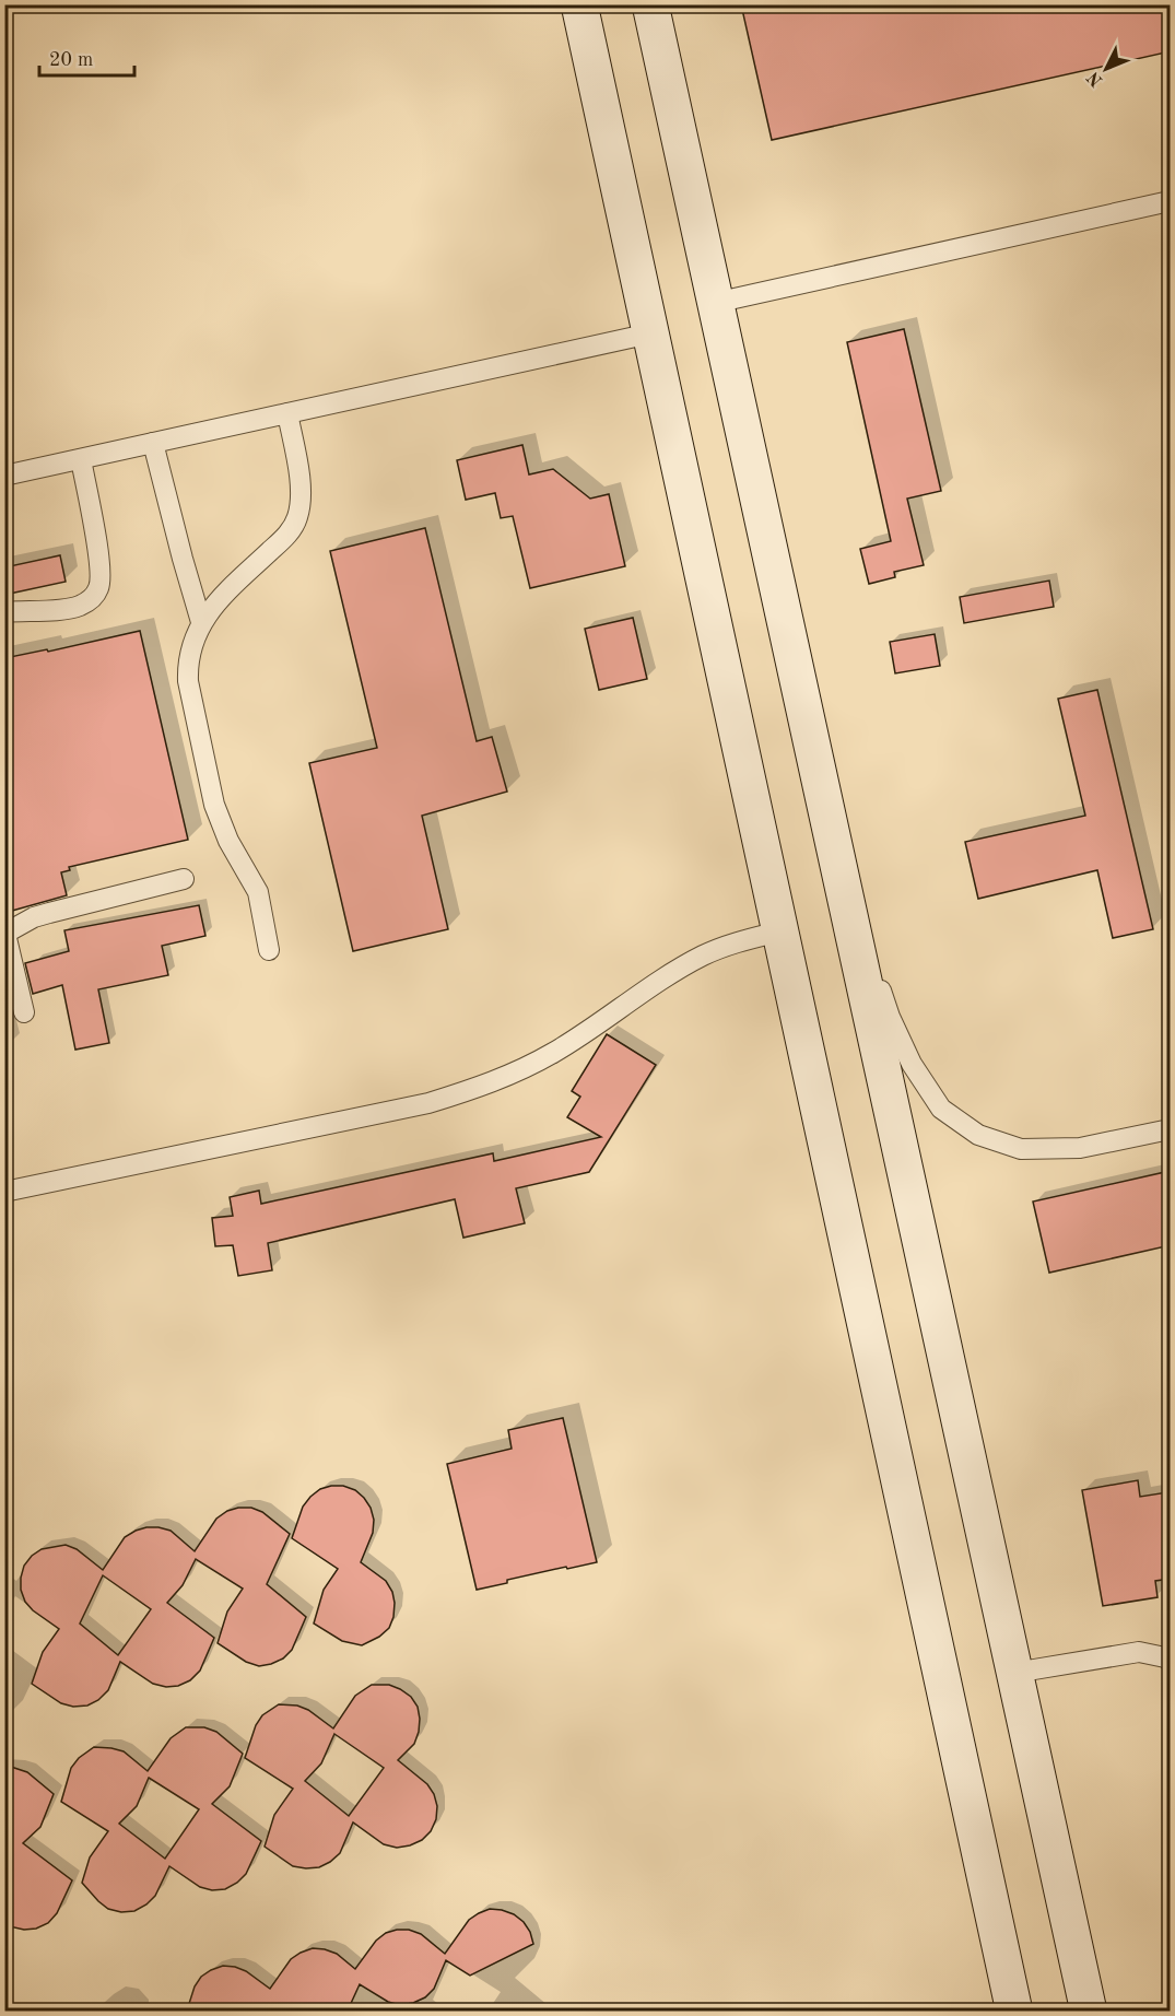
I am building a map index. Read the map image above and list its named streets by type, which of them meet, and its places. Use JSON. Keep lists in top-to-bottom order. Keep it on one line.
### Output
{"scale_bar":"20 m","north":"bottom left"}
